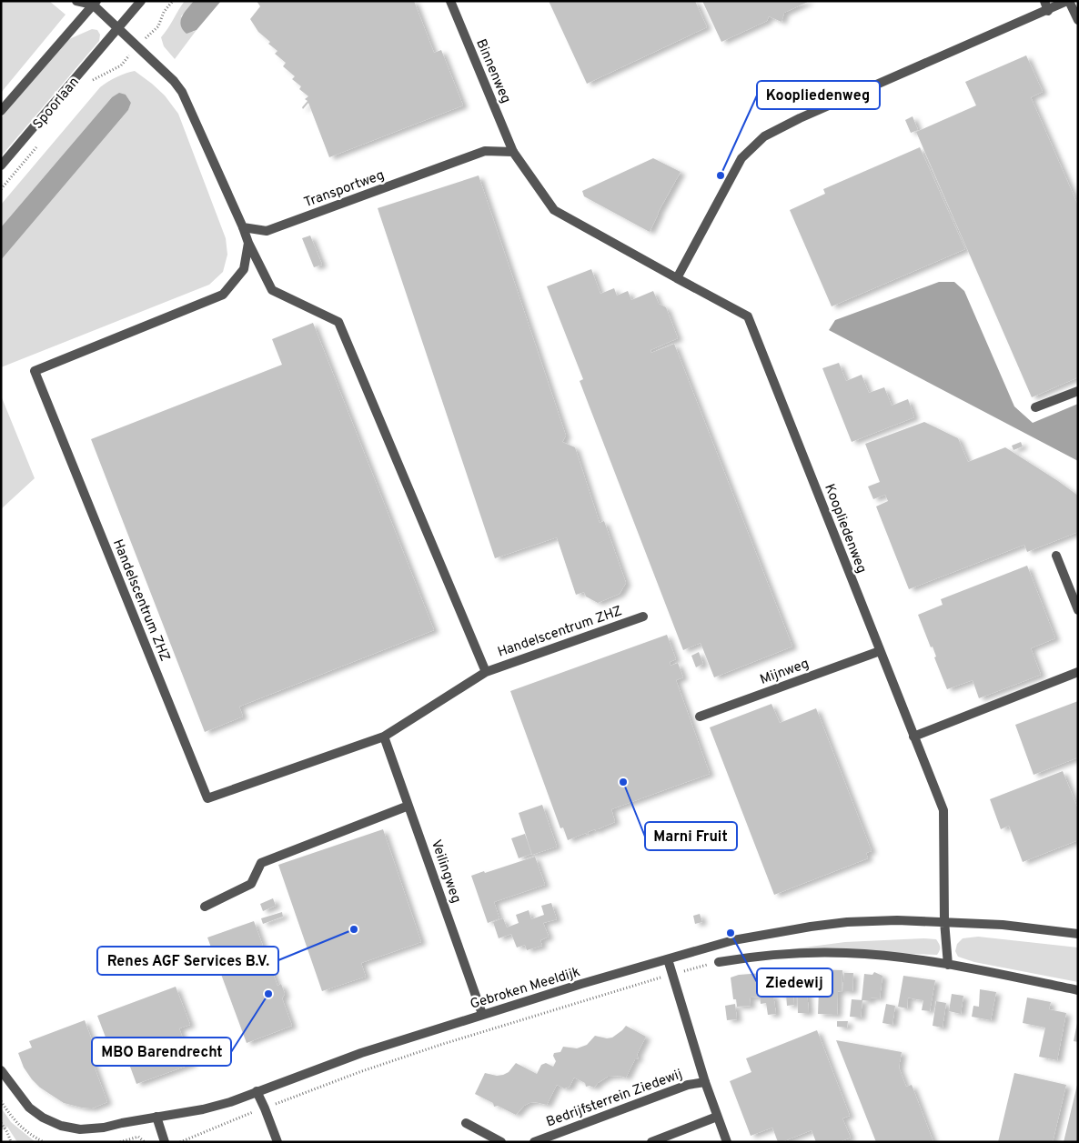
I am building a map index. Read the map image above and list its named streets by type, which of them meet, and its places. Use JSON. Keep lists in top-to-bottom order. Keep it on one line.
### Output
{"streets":{"street":["Binnenweg","Spoorlaan","Transportweg","Koopliedenweg","Handelscentrum ZHZ","Mijnweg","Veilingweg","Gebroken Meeldijk","Bedrijfsterrein Ziedewij"]},"crossings":[["Binnenweg","Transportweg"],["Transportweg","Handelscentrum ZHZ"],["Koopliedenweg","Mijnweg"],["Koopliedenweg","Gebroken Meeldijk"],["Handelscentrum ZHZ","Veilingweg"],["Veilingweg","Gebroken Meeldijk"]],"places":["Koopliedenweg","Marni Fruit","Renes AGF Services B.V.","Ziedewij","MBO Barendrecht"]}
